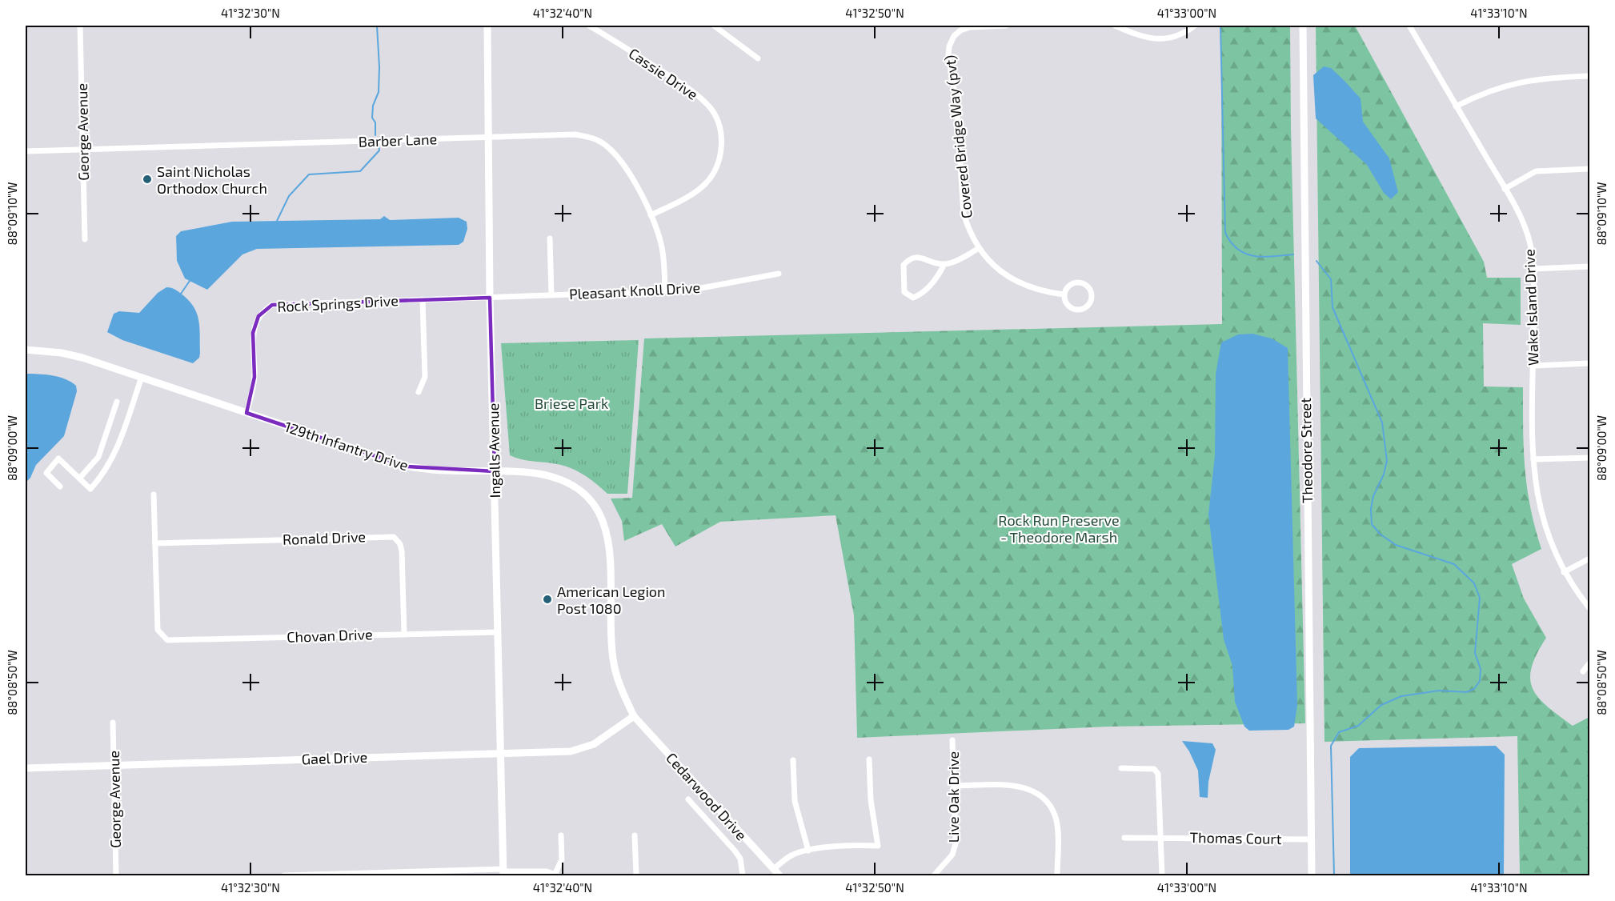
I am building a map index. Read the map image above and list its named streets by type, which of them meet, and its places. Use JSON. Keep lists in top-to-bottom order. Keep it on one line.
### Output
{"streets":{"street":["Cassie Drive","George Avenue","Covered Bridge Way (pvt)","Barber Lane","Pleasant Knoll Drive","Rock Springs Drive","Wake Island Drive","129th Infantry Drive","Ingalls Avenue","Theodore Street","Ronald Drive","Chovan Drive","Gael Drive","Cedarwood Drive","Live Oak Drive","Thomas Court"]},"crossings":[["Cassie Drive","Barber Lane"],["George Avenue","Barber Lane"],["George Avenue","Gael Drive"],["Barber Lane","Pleasant Knoll Drive"],["Barber Lane","Ingalls Avenue"],["Pleasant Knoll Drive","Rock Springs Drive"],["Pleasant Knoll Drive","Ingalls Avenue"],["Rock Springs Drive","129th Infantry Drive"],["Rock Springs Drive","Ingalls Avenue"],["129th Infantry Drive","Ingalls Avenue"],["129th Infantry Drive","Gael Drive"],["129th Infantry Drive","Cedarwood Drive"],["Ingalls Avenue","Chovan Drive"],["Ingalls Avenue","Gael Drive"],["Theodore Street","Thomas Court"],["Ronald Drive","Chovan Drive"],["Gael Drive","Cedarwood Drive"]],"parks":["Briese Park","Rock Run Preserve - Theodore Marsh"],"places":["Saint Nicholas Orthodox Church","American Legion Post 1080"],"coordinates":["41°32'30\"N","41°32'40\"N","41°32'50\"N","41°33'00\"N","41°33'10\"N","88°09'10\"W","88°09'00\"W","88°08'50\"W"]}
